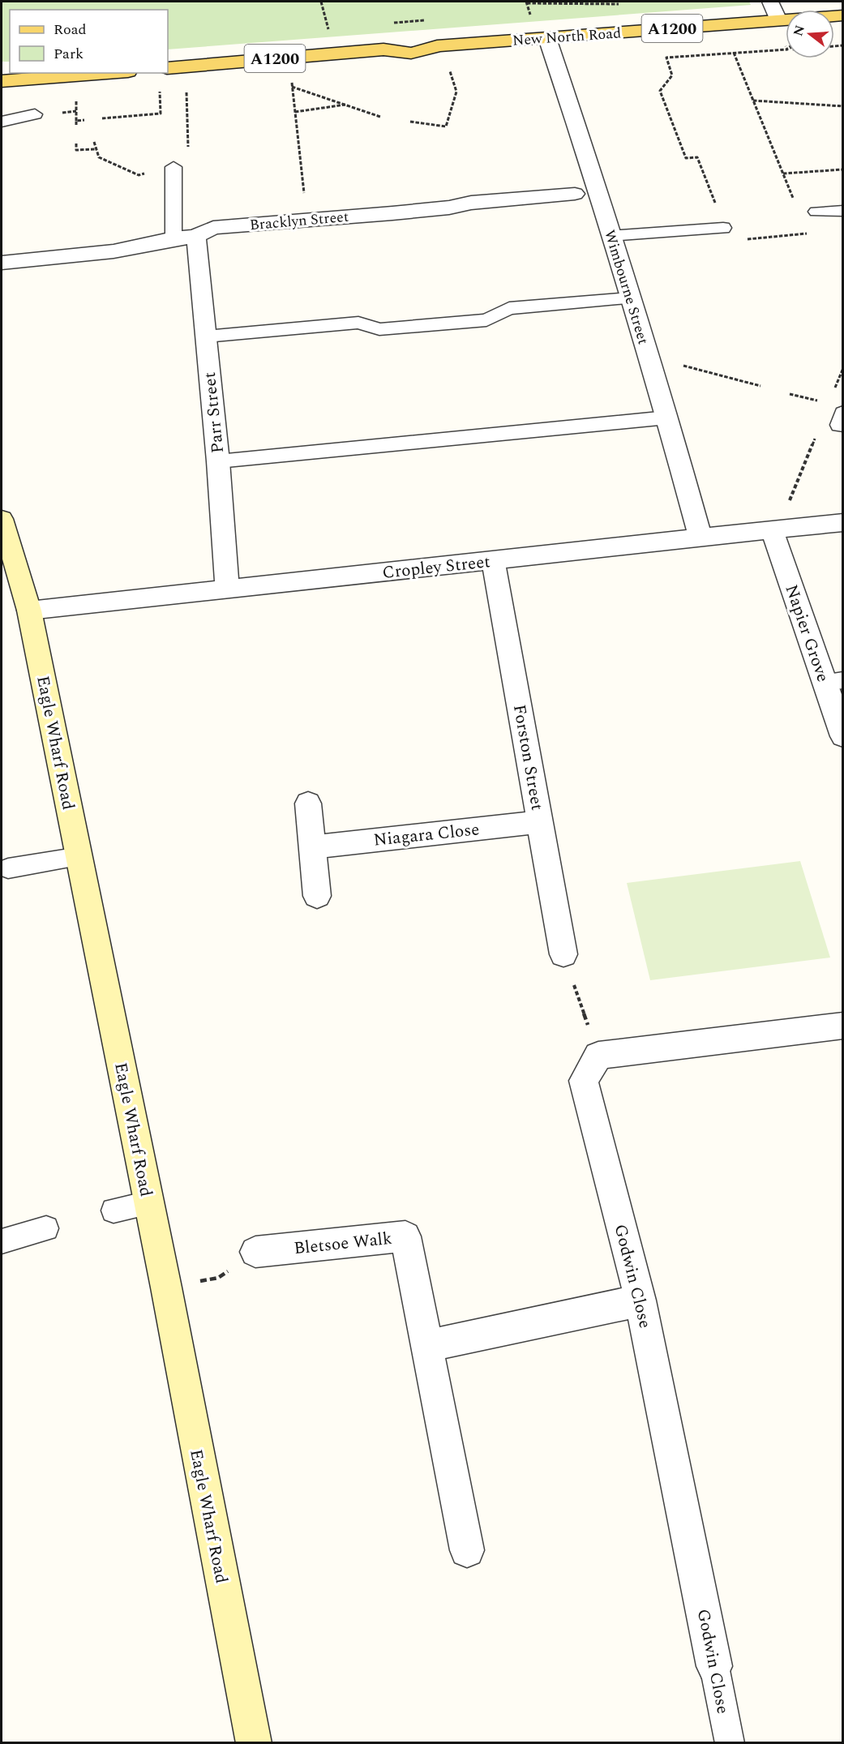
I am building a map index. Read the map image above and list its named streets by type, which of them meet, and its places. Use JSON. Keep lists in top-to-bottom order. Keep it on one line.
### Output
{"streets":{"main road":["A1200","New North Road","Eagle Wharf Road"],"street":["Bracklyn Street","Wimbourne Street","Parr Street","Cropley Street","Napier Grove","Forston Street","Niagara Close","Bletsoe Walk","Godwin Close"]},"crossings":[["New North Road","Wimbourne Street"],["Bracklyn Street","Wimbourne Street"],["Bracklyn Street","Parr Street"],["Wimbourne Street","Cropley Street"],["Parr Street","Cropley Street"],["Cropley Street","Napier Grove"],["Cropley Street","Eagle Wharf Road"],["Cropley Street","Forston Street"],["Forston Street","Niagara Close"]],"legend":["Road","Park"],"north":"left"}
